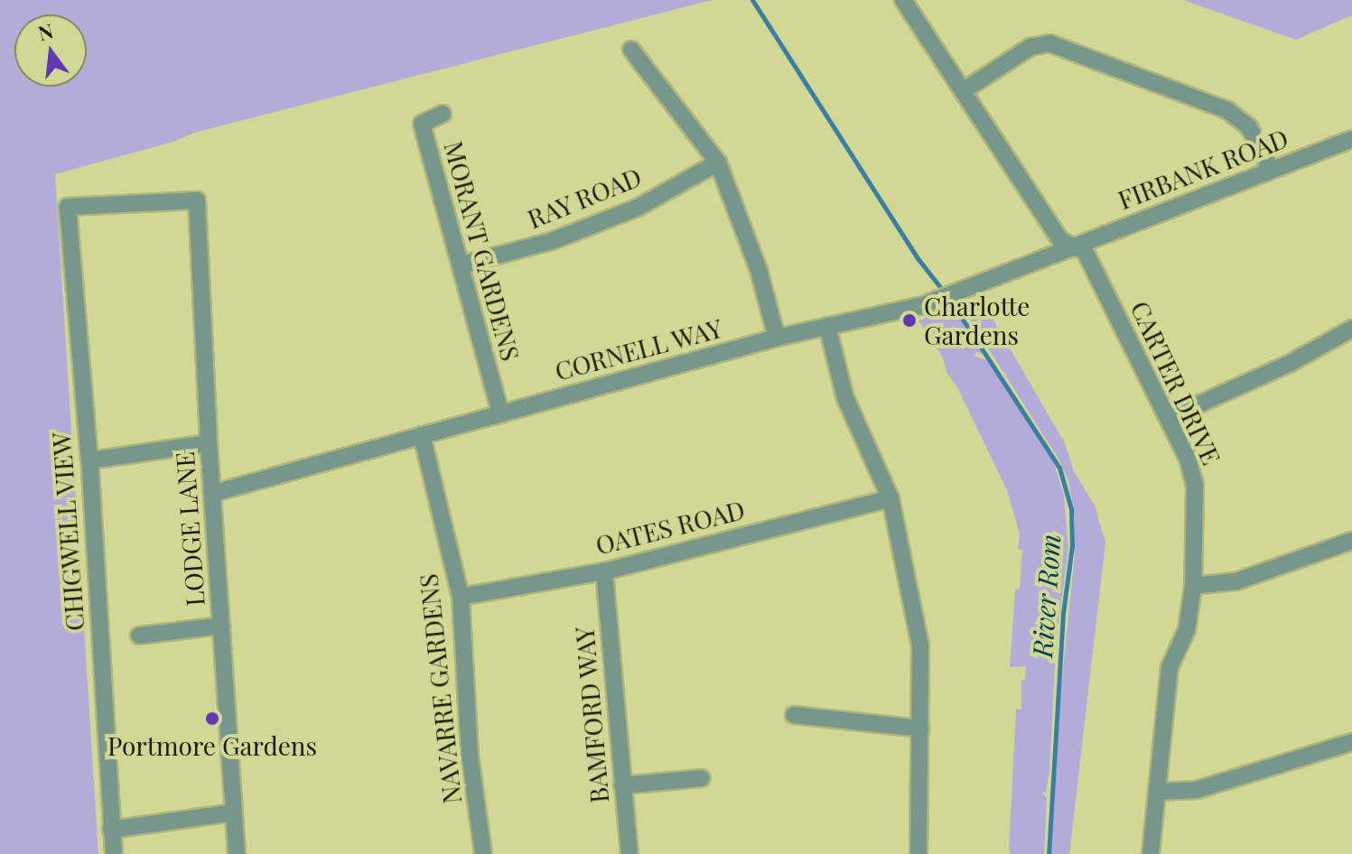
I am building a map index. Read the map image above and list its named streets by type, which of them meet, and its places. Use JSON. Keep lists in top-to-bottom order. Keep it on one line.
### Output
{"streets":{"street":["FIRBANK ROAD","RAY ROAD","MORANT GARDENS","CORNELL WAY","CARTER DRIVE","OATES ROAD","LODGE LANE","CHIGWELL VIEW","NAVARRE GARDENS","BAMFORD WAY"]},"crossings":[["FIRBANK ROAD","CORNELL WAY"],["FIRBANK ROAD","CARTER DRIVE"],["RAY ROAD","MORANT GARDENS"],["MORANT GARDENS","CORNELL WAY"],["CORNELL WAY","CARTER DRIVE"],["CORNELL WAY","LODGE LANE"],["CORNELL WAY","NAVARRE GARDENS"],["OATES ROAD","NAVARRE GARDENS"],["OATES ROAD","BAMFORD WAY"],["LODGE LANE","CHIGWELL VIEW"]],"water":["River Rom"],"places":["Charlotte Gardens","Portmore Gardens"],"north":"top"}
